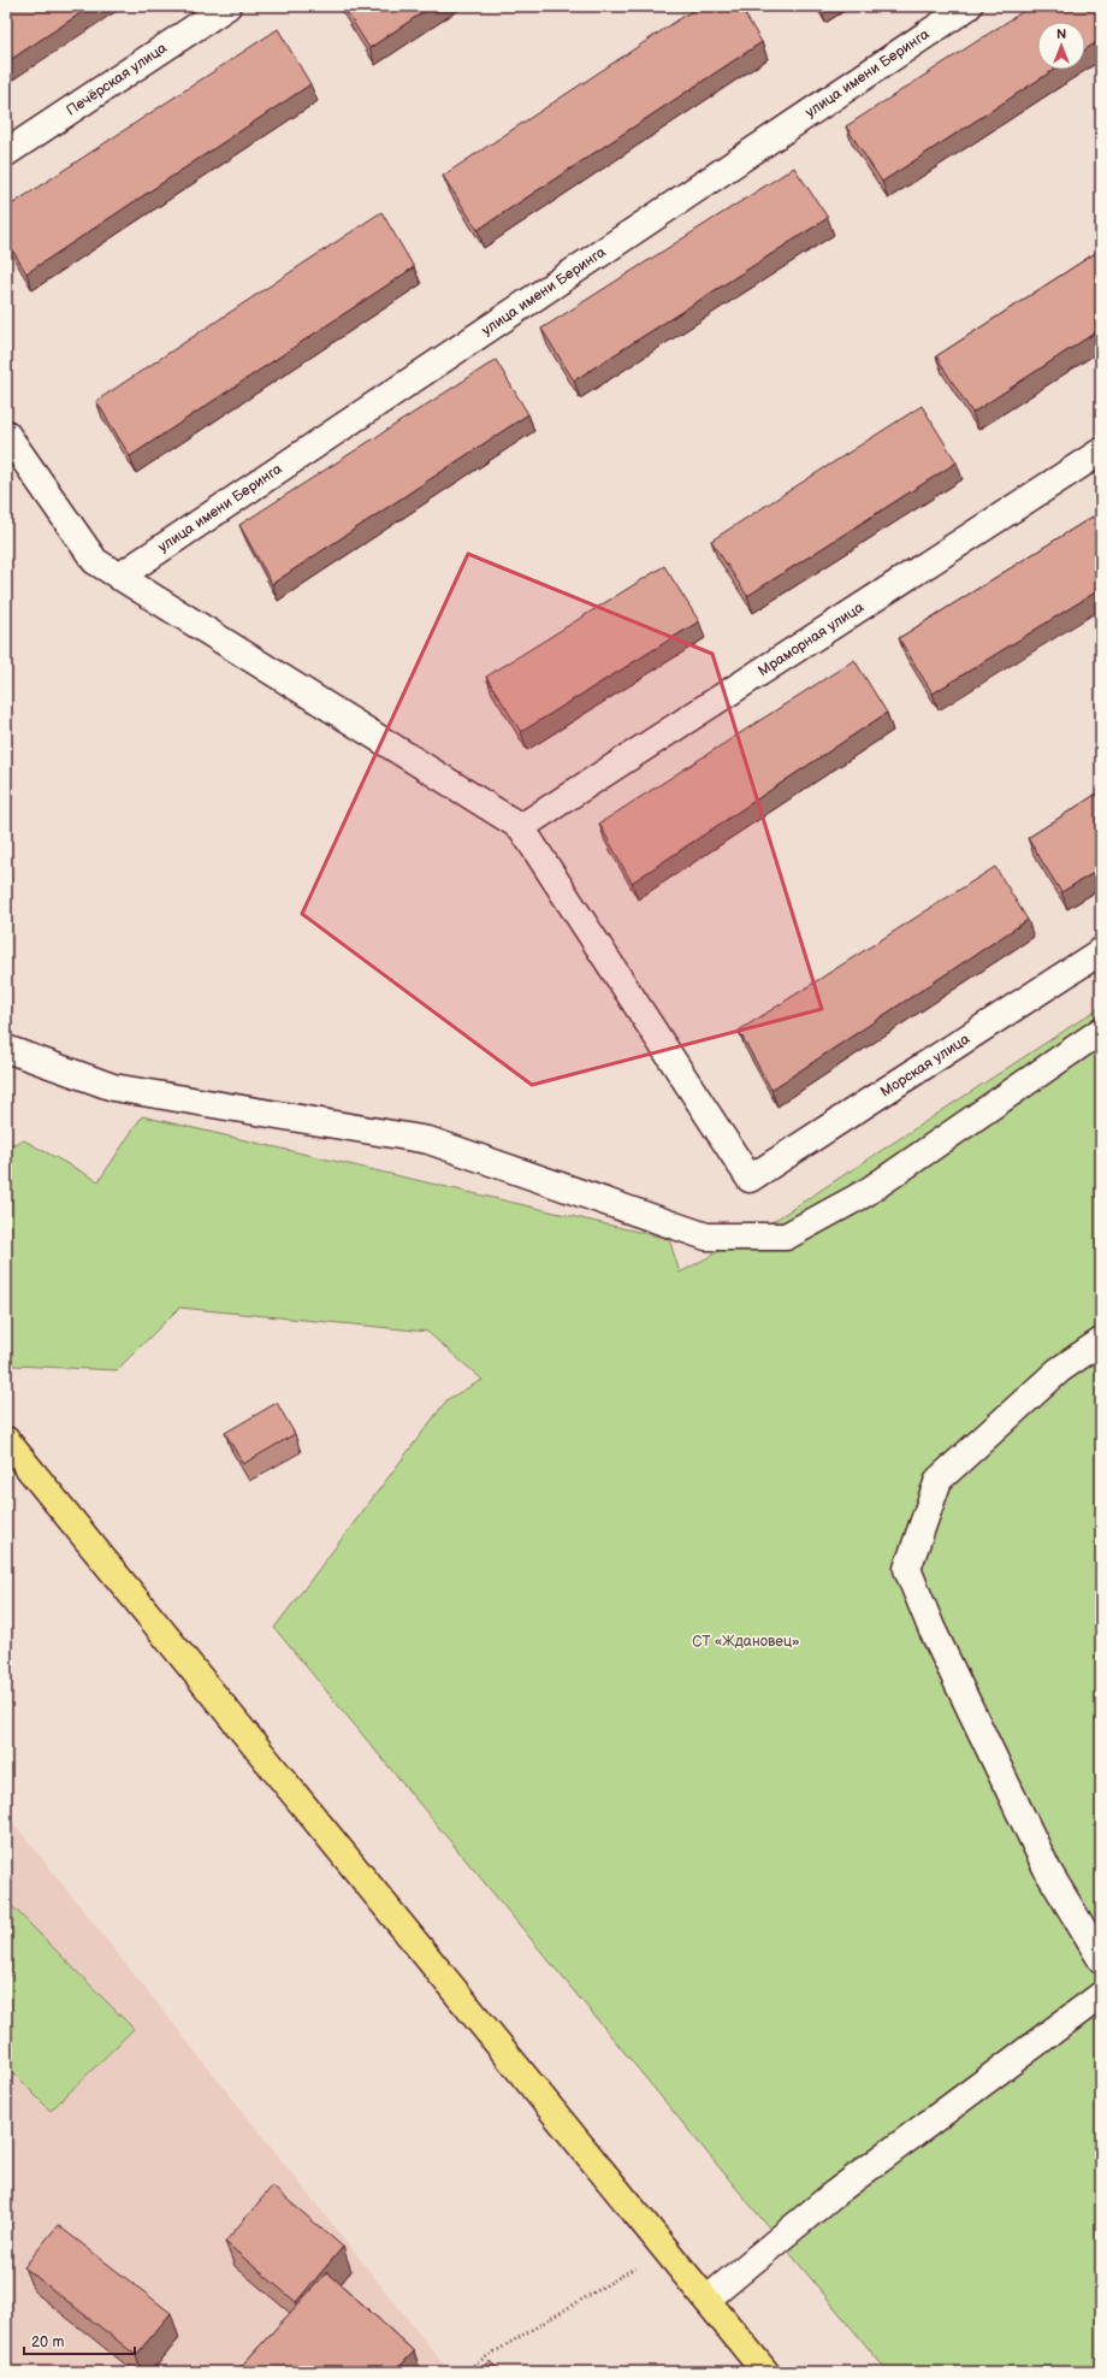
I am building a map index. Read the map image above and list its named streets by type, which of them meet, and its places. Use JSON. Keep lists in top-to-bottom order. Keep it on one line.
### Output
{"streets":{"street":["улица имени Беринга","Печёрская улица","Мраморная улица","Морская улица"]},"crossings":[["Мраморная улица","Морская улица"]],"parks":["СТ «Ждановец»"],"scale_bar":"20 m","north":"top"}
